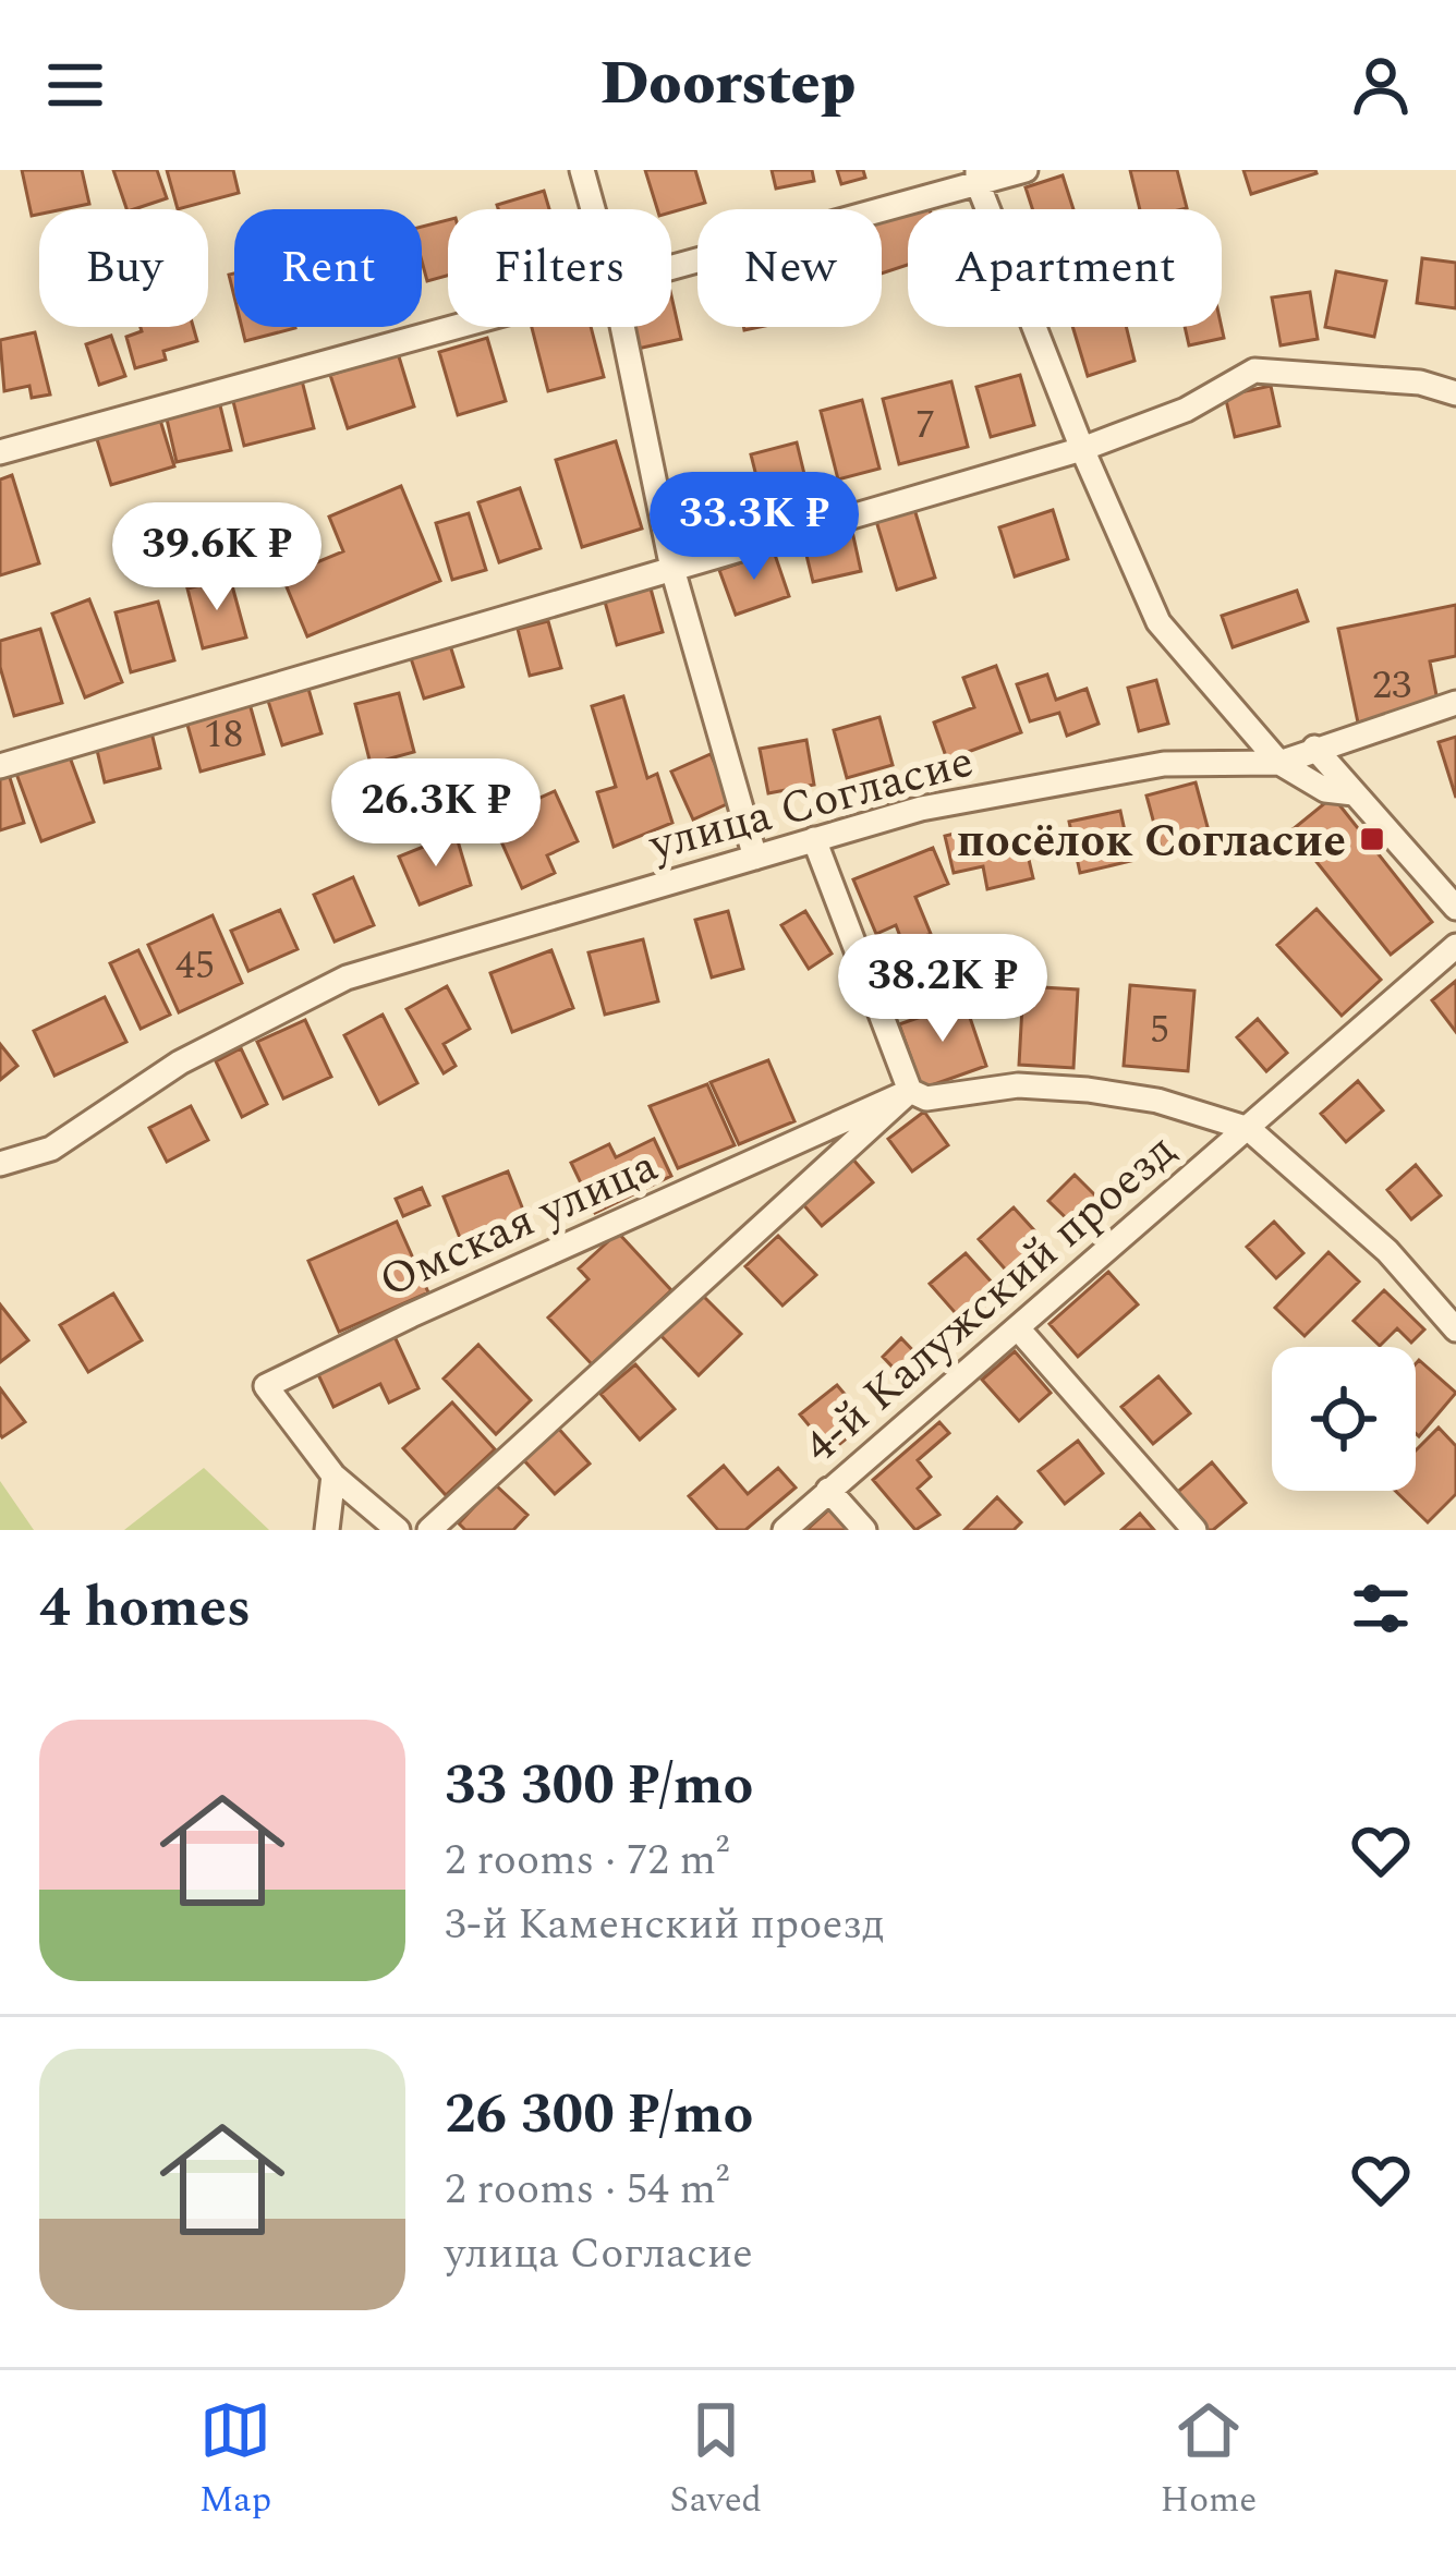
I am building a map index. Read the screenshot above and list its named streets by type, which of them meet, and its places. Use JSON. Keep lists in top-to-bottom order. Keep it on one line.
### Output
{"streets":{"street":["улица Согласие","Омская улица","4-й Калужский проезд"]},"crossings":[["Омская улица","4-й Калужский проезд"]],"places":{"transit":["посёлок Согласие"]},"house_numbers":["7","23","18","45","5"],"page":{"header":"Doorstep","chip":["Buy","Rent","Filters","New","Apartment"],"price":["33.3K ₽","39.6K ₽","26.3K ₽","38.2K ₽"],"heading":"4 homes","list":[{"name":"33 300 ₽/mo","note":"2 rooms · 72 m² · 3-й Каменский проезд"},{"name":"26 300 ₽/mo","note":"2 rooms · 54 m² · улица Согласие"}],"tabs":["Map","Saved","Home"]}}
